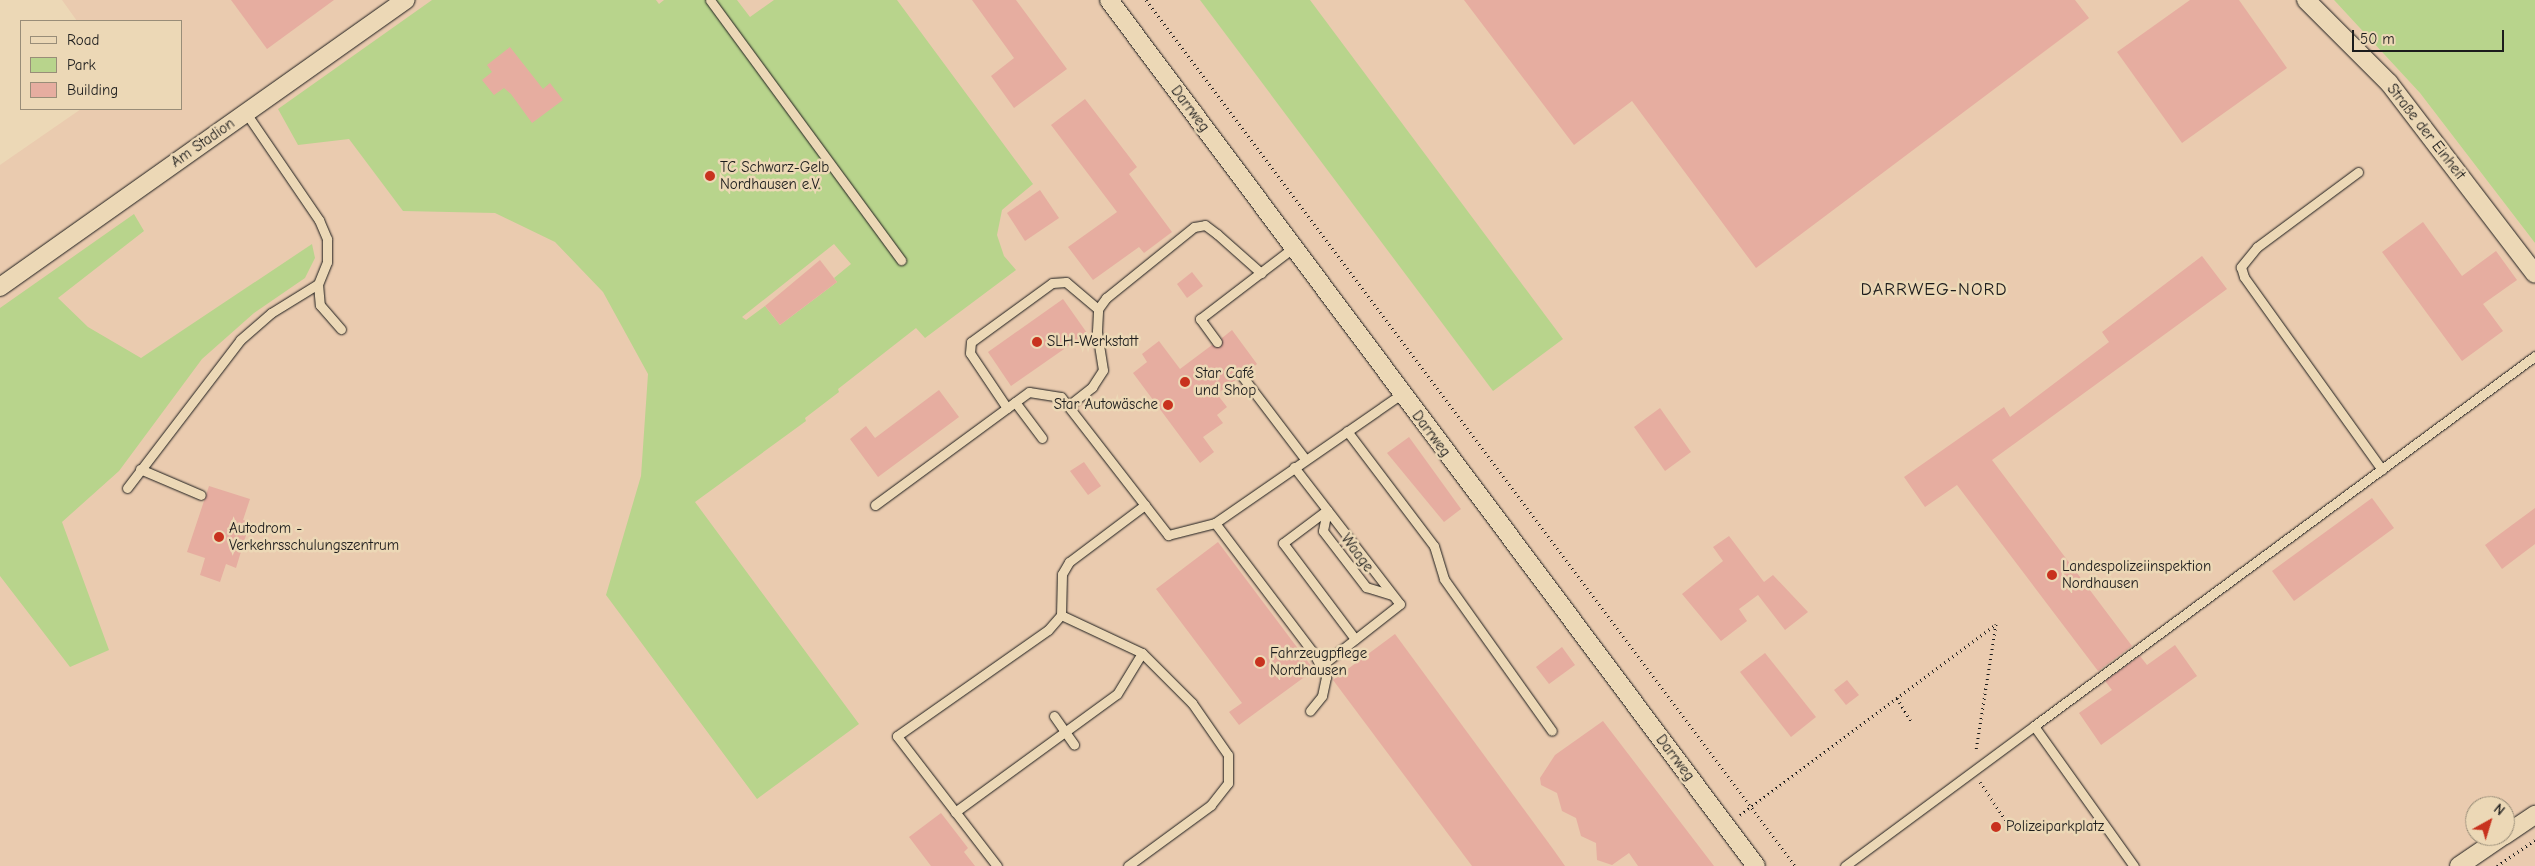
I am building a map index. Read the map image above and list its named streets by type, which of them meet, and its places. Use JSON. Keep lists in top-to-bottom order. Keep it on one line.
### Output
{"streets":{"street":["Darrweg","Straße der Einheit","Am Stadion"],"lane":["Waage"]},"districts":["DARRWEG-NORD"],"places":["TC Schwarz-Gelb Nordhausen e.V.","SLH-Werkstatt","Star Café und Shop","Star Autowäsche","Autodrom - Verkehrsschulungszentrum","Landespolizeiinspektion Nordhausen","Fahrzeugpflege Nordhausen","Polizeiparkplatz"],"legend":["Road","Park","Building"],"scale_bar":"50 m","north":"top right"}
